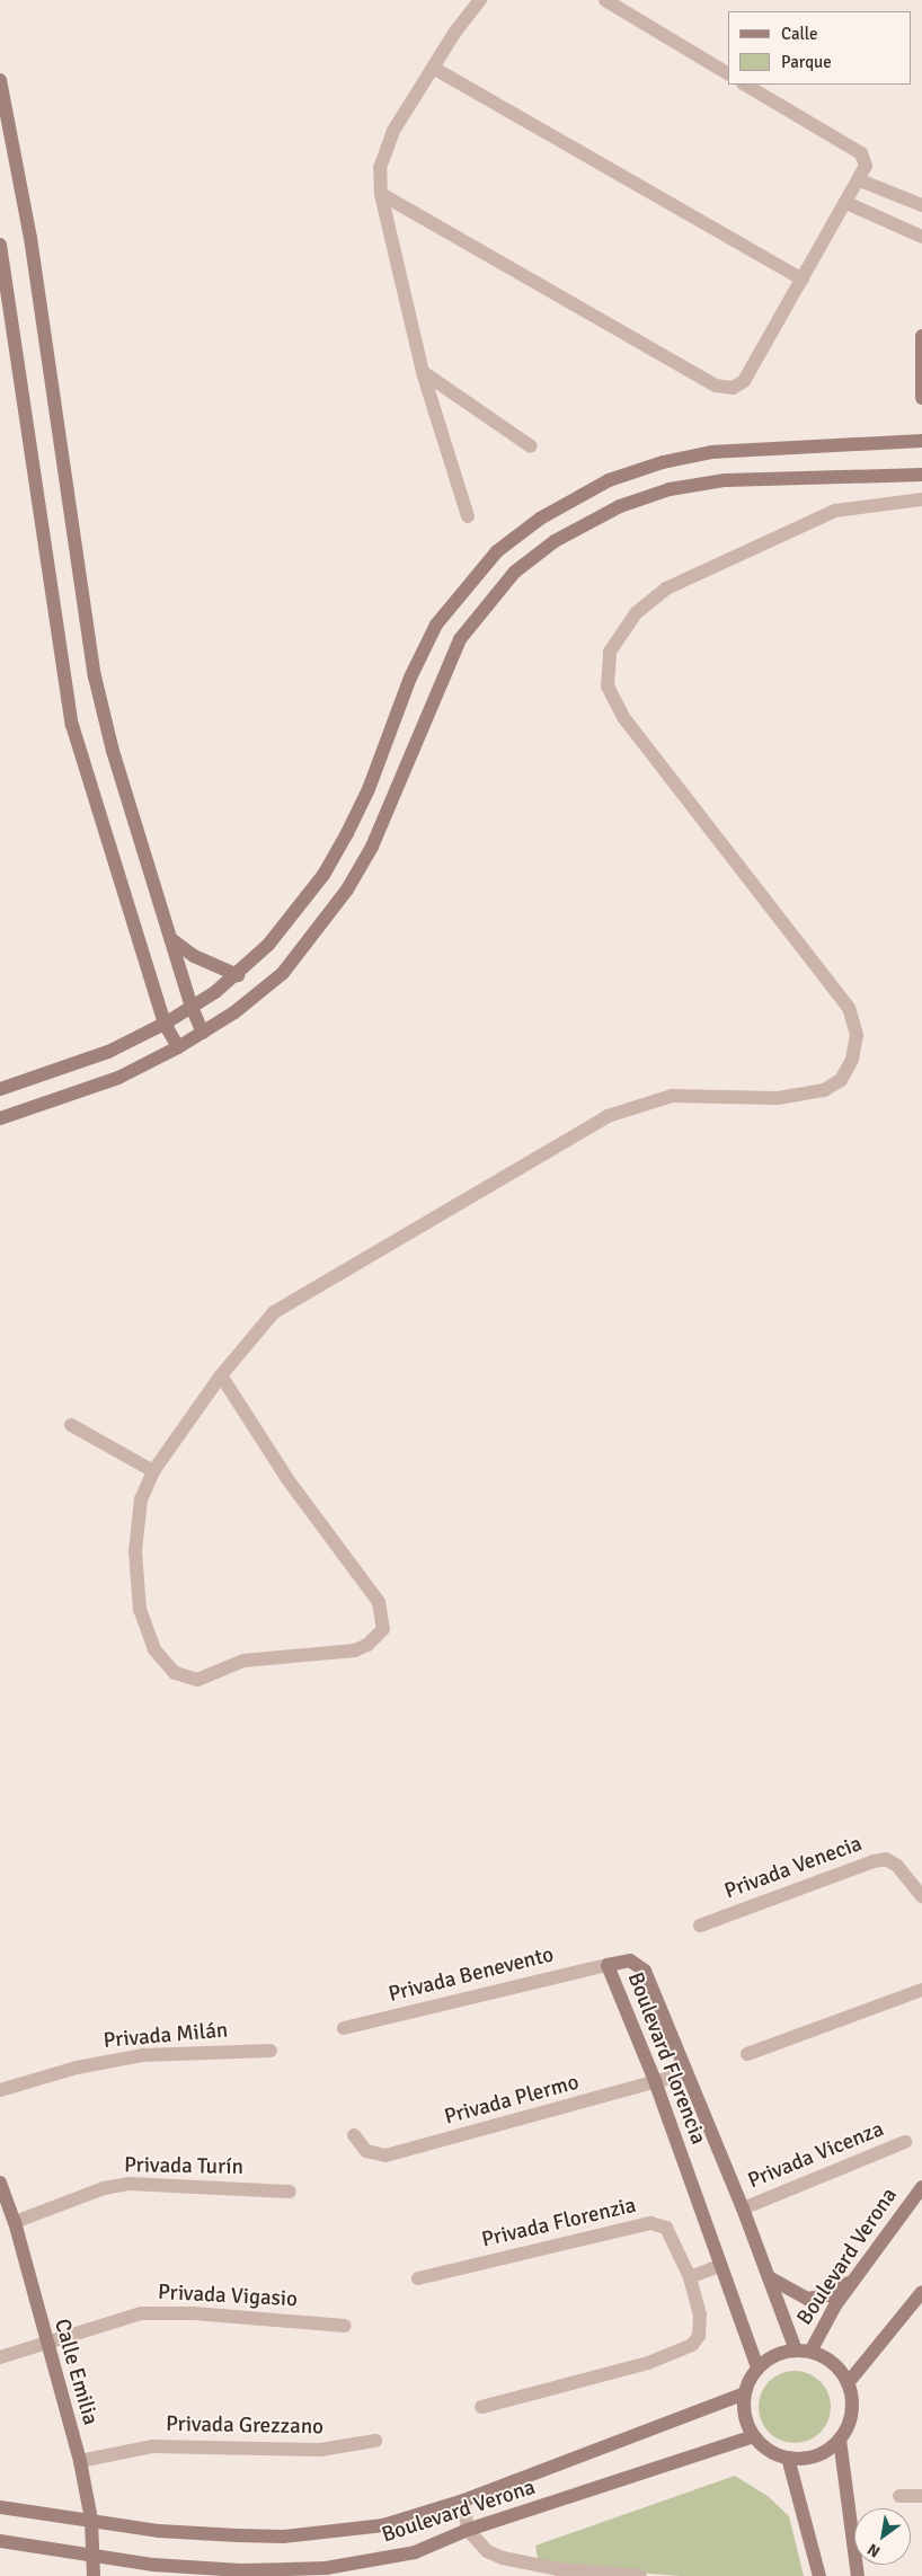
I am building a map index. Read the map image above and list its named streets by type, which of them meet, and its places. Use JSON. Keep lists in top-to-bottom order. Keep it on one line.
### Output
{"streets":{"street":["Privada Venecia","Privada Benevento","Privada Milán","Boulevard Florencia","Privada Plermo","Privada Vicenza","Privada Turín","Privada Florenzia","Boulevard Verona","Privada Vigasio","Calle Emilia","Privada Grezzano"]},"crossings":[["Privada Benevento","Boulevard Florencia"],["Boulevard Florencia","Privada Plermo"],["Boulevard Florencia","Privada Vicenza"],["Boulevard Florencia","Boulevard Verona"],["Privada Turín","Calle Emilia"],["Boulevard Verona","Calle Emilia"],["Privada Vigasio","Calle Emilia"],["Calle Emilia","Privada Grezzano"]],"legend":["Calle","Parque"],"north":"bottom left"}
